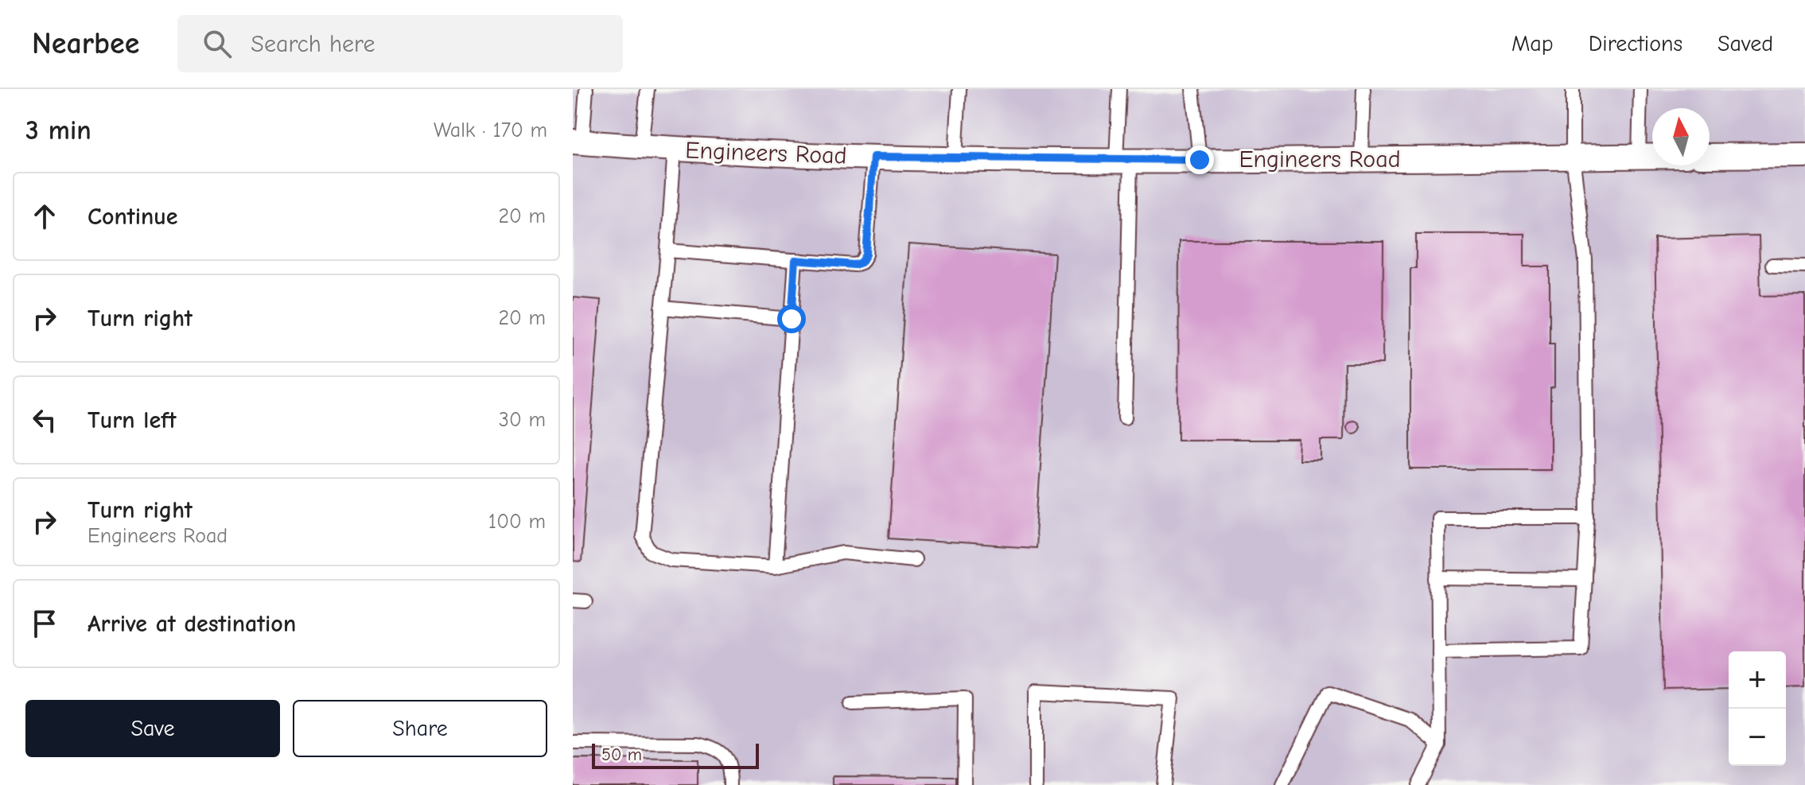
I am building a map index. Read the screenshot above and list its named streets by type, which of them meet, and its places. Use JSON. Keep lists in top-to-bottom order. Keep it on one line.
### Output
{"streets":{"street":["Engineers Road"]},"scale_bar":"50 m","north":"top","page":{"header":"Nearbee","search":"Search here","nav":["Map","Directions","Saved"],"heading":["3 min","Walk · 170 m"],"list":[["Continue","20 m"],["Turn right","20 m"],["Turn left","30 m"],["Turn right","Engineers Road","100 m"],"Arrive at destination"],"map_buttons":["+","−"],"buttons":["Save","Share"],"scale":"50 m"}}
